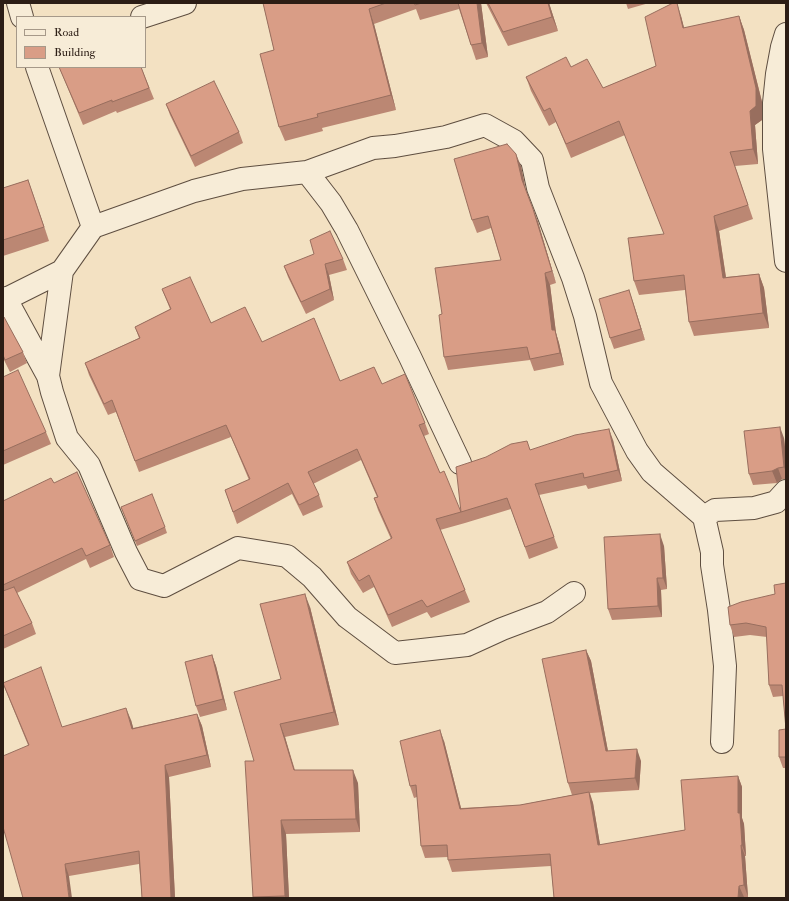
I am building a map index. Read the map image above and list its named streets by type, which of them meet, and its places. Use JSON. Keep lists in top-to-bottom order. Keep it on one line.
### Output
{"legend":["Road","Building"]}
